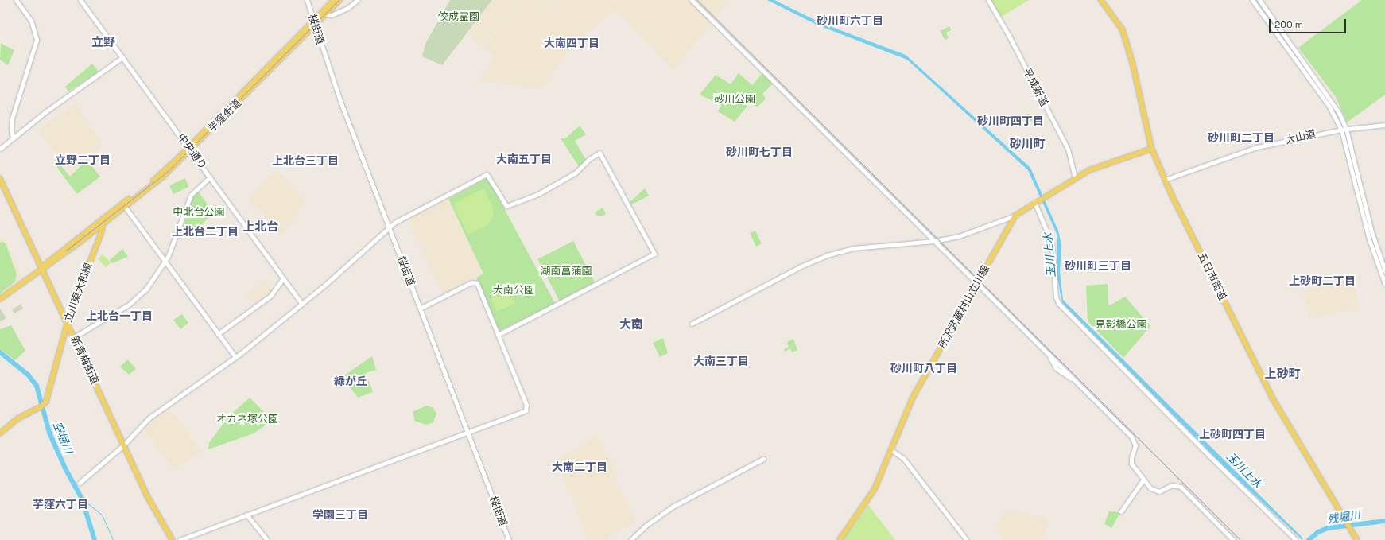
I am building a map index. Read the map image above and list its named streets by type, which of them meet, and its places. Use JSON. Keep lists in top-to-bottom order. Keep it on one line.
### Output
{"streets":{"main road":["芋窪街道","五日市街道","立川東大和線","所沢武蔵村山立川線","新青梅街道"],"street":["桜街道","平成新道","大山道","中央通り"]},"crossings":[["桜街道","芋窪街道"],["平成新道","所沢武蔵村山立川線"],["芋窪街道","中央通り"],["芋窪街道","立川東大和線"],["芋窪街道","新青梅街道"],["大山道","五日市街道"],["立川東大和線","新青梅街道"]],"districts":["砂川町六丁目","立野","大南四丁目","砂川町四丁目","砂川町二丁目","砂川町","砂川町七丁目","大南五丁目","立野二丁目","上北台三丁目","上北台","上北台二丁目","砂川町三丁目","上砂町二丁目","上北台一丁目","大南","大南三丁目","砂川町八丁目","上砂町","緑が丘","上砂町四丁目","大南二丁目","芋窪六丁目","学園三丁目"],"water":["玉川上水","空堀川","残堀川"],"parks":["佼成霊園","砂川公園","中北台公園","湖南菖蒲園","大南公園","見影橋公園","オカネ塚公園"],"scale_bar":"200 m"}
